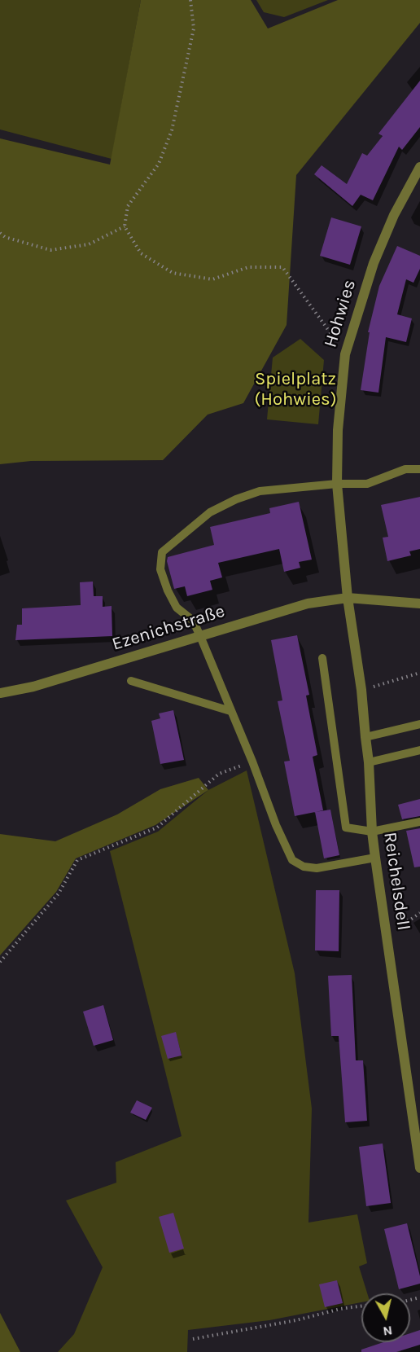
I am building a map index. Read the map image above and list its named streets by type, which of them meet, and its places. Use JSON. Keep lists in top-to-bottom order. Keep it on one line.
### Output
{"streets":{"street":["Hohwies","Ezenichstraße","Reichelsdell"]},"crossings":[["Hohwies","Ezenichstraße"],["Hohwies","Reichelsdell"],["Ezenichstraße","Reichelsdell"]],"parks":["Spielplatz (Hohwies)"],"north":"bottom"}
